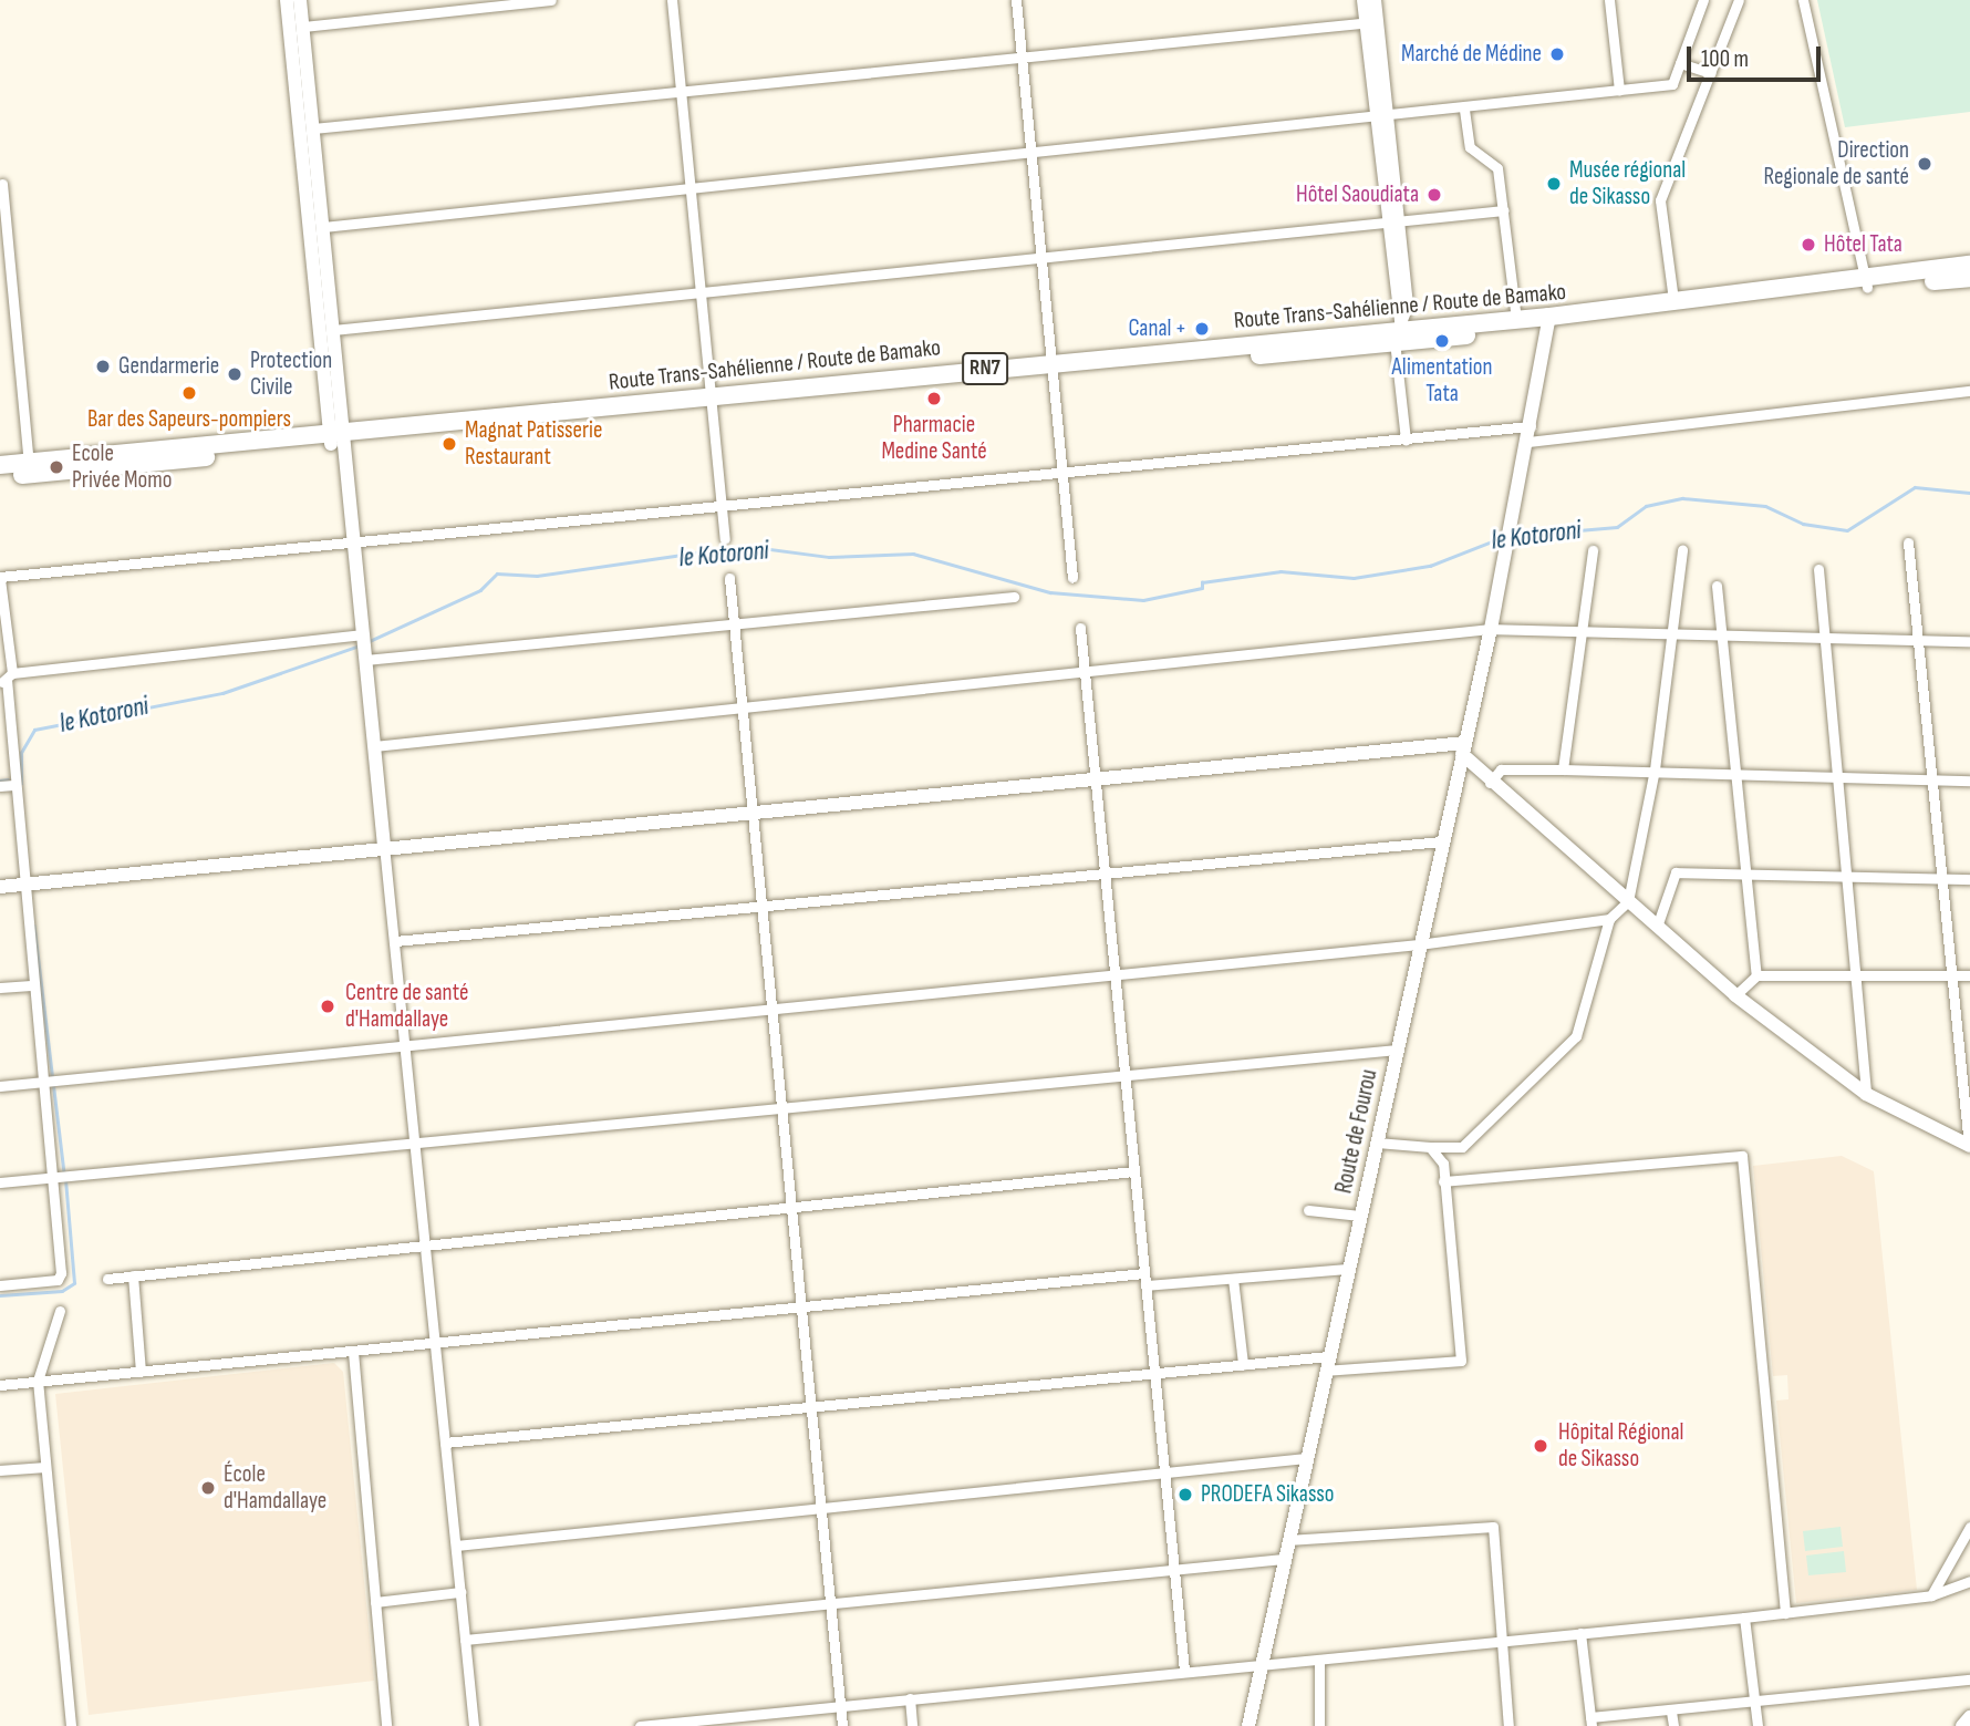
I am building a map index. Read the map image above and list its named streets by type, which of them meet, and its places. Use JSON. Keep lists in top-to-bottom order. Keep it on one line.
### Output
{"streets":{"highway":["Route Trans-Sahélienne / Route de Bamako","RN7"],"street":["Route de Fourou"]},"crossings":[["Route Trans-Sahélienne / Route de Bamako","Route de Fourou"]],"water":["le Kotoroni"],"places":["Marché de Médine","Direction Regionale de santé","Musée régional de Sikasso","Hôtel Saoudiata","Hôtel Tata","Canal +","Alimentation Tata","Gendarmerie","Protection Civile","Bar des Sapeurs-pompiers","Pharmacie Medine Santé","Magnat Patisserie Restaurant","Ecole Privée Momo","Centre de santé d'Hamdallaye","Hôpital Régional de Sikasso","École d'Hamdallaye","PRODEFA Sikasso"],"scale_bar":"100 m"}
